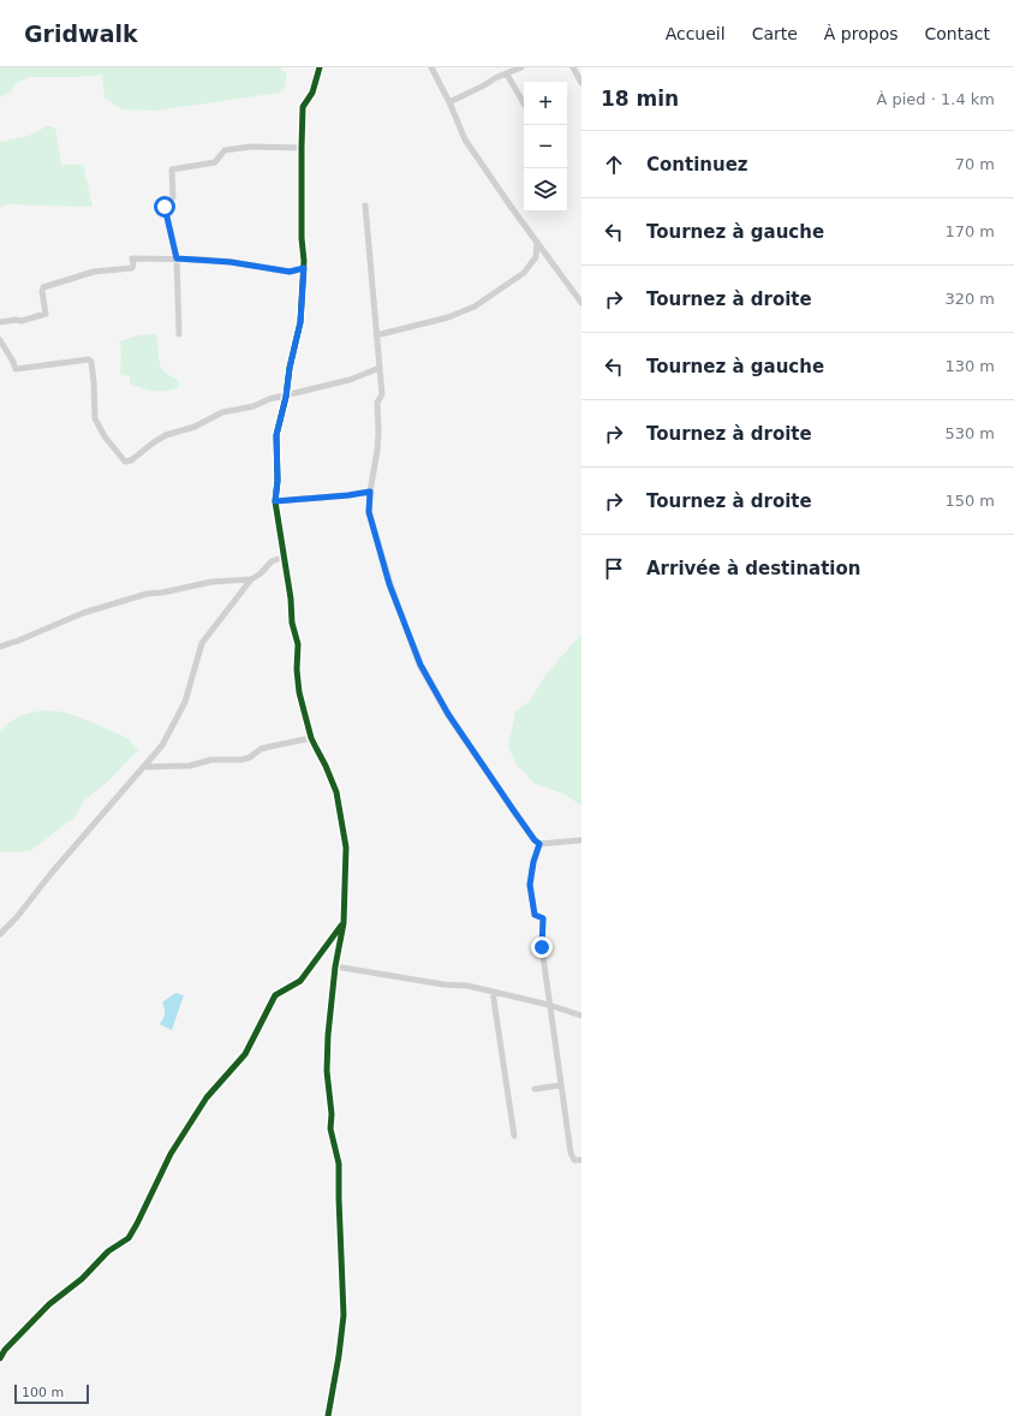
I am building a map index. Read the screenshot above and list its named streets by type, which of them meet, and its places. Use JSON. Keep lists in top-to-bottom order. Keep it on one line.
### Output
{"scale_bar":"100 m","page":{"header":"Gridwalk","nav":["Accueil","Carte","À propos","Contact"],"heading":["18 min","À pied · 1.4 km"],"map_buttons":["+","−"],"list":[["Continuez","70 m"],["Tournez à gauche","170 m"],["Tournez à droite","320 m"],["Tournez à gauche","130 m"],["Tournez à droite","530 m"],["Tournez à droite","150 m"],"Arrivée à destination"],"scale":"100 m"}}
